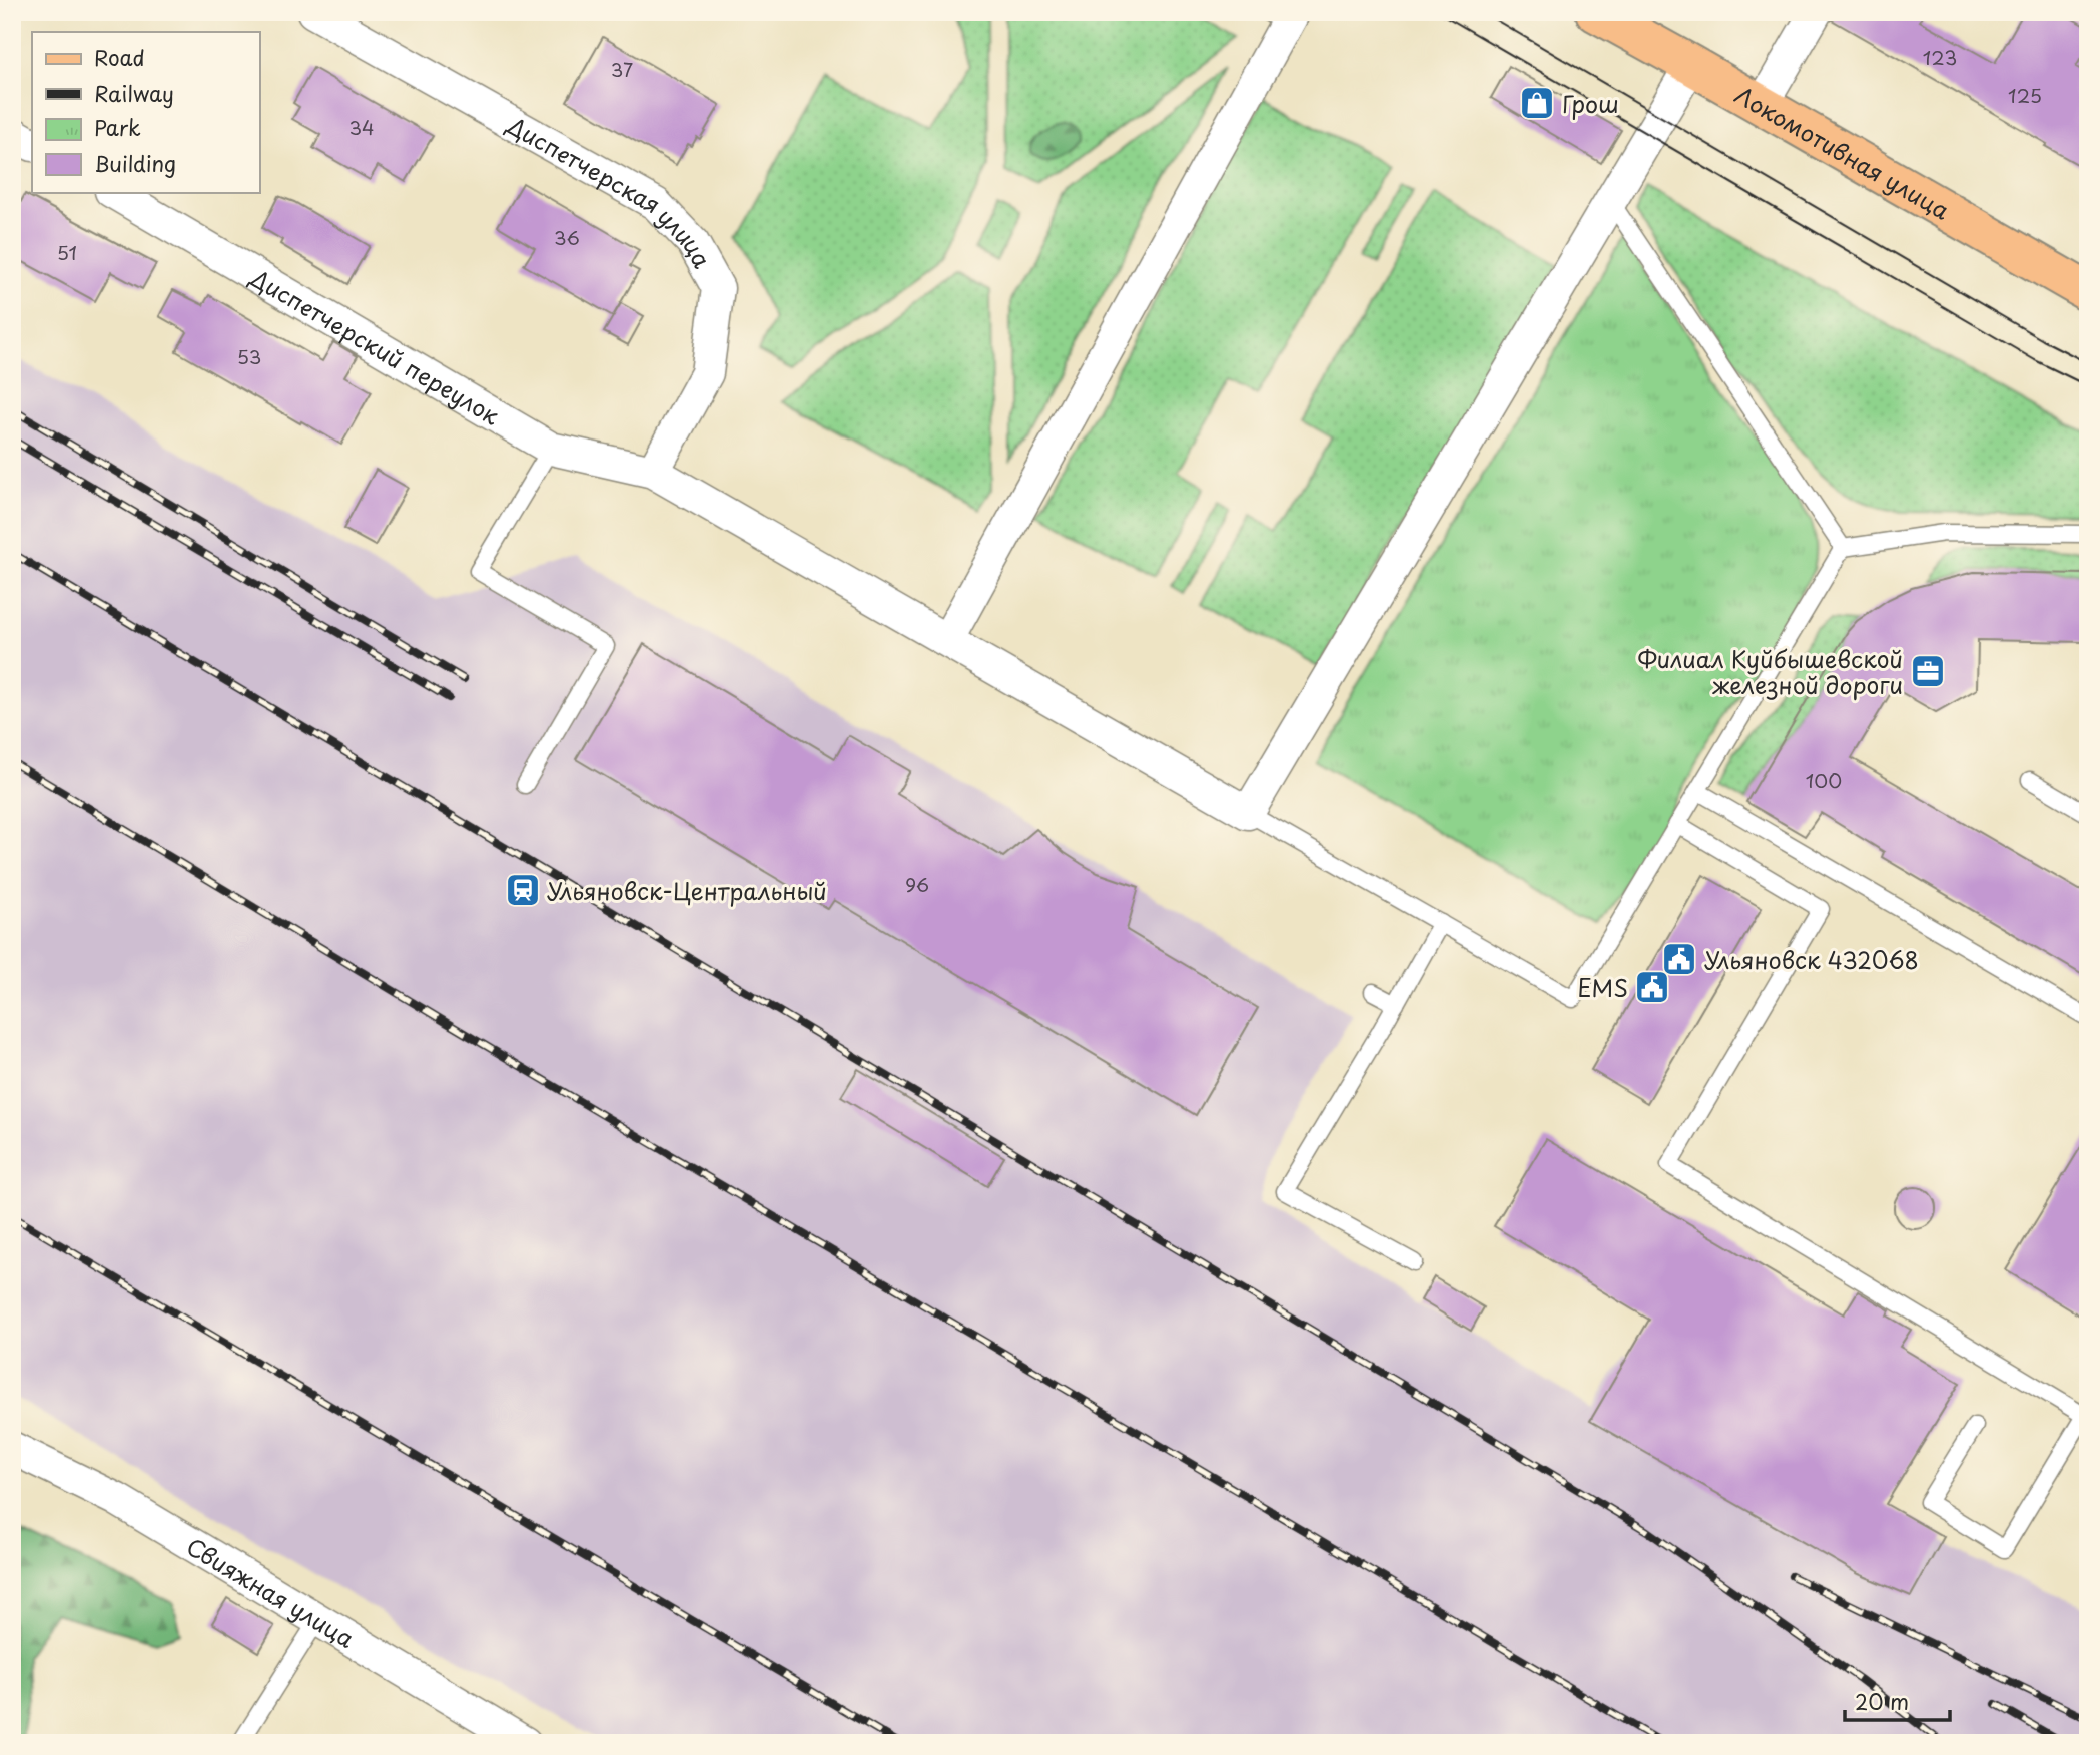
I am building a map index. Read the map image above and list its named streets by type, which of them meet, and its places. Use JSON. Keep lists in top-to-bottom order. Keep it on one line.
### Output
{"streets":{"main road":["Локомотивная улица"],"street":["Диспетчерская улица","Диспетчерский переулок","Свияжная улица"]},"crossings":[["Диспетчерская улица","Диспетчерский переулок"]],"places":{"shop":["Грош"],"office":["Филиал Куйбышевской железной дороги"],"station":["Ульяновск-Центральный"],"public building":["Ульяновск 432068","EMS"]},"house_numbers":["123","37","125","34","36","51","53","100","96"],"legend":["Road","Railway","Park","Building"],"scale_bar":"20 m"}
